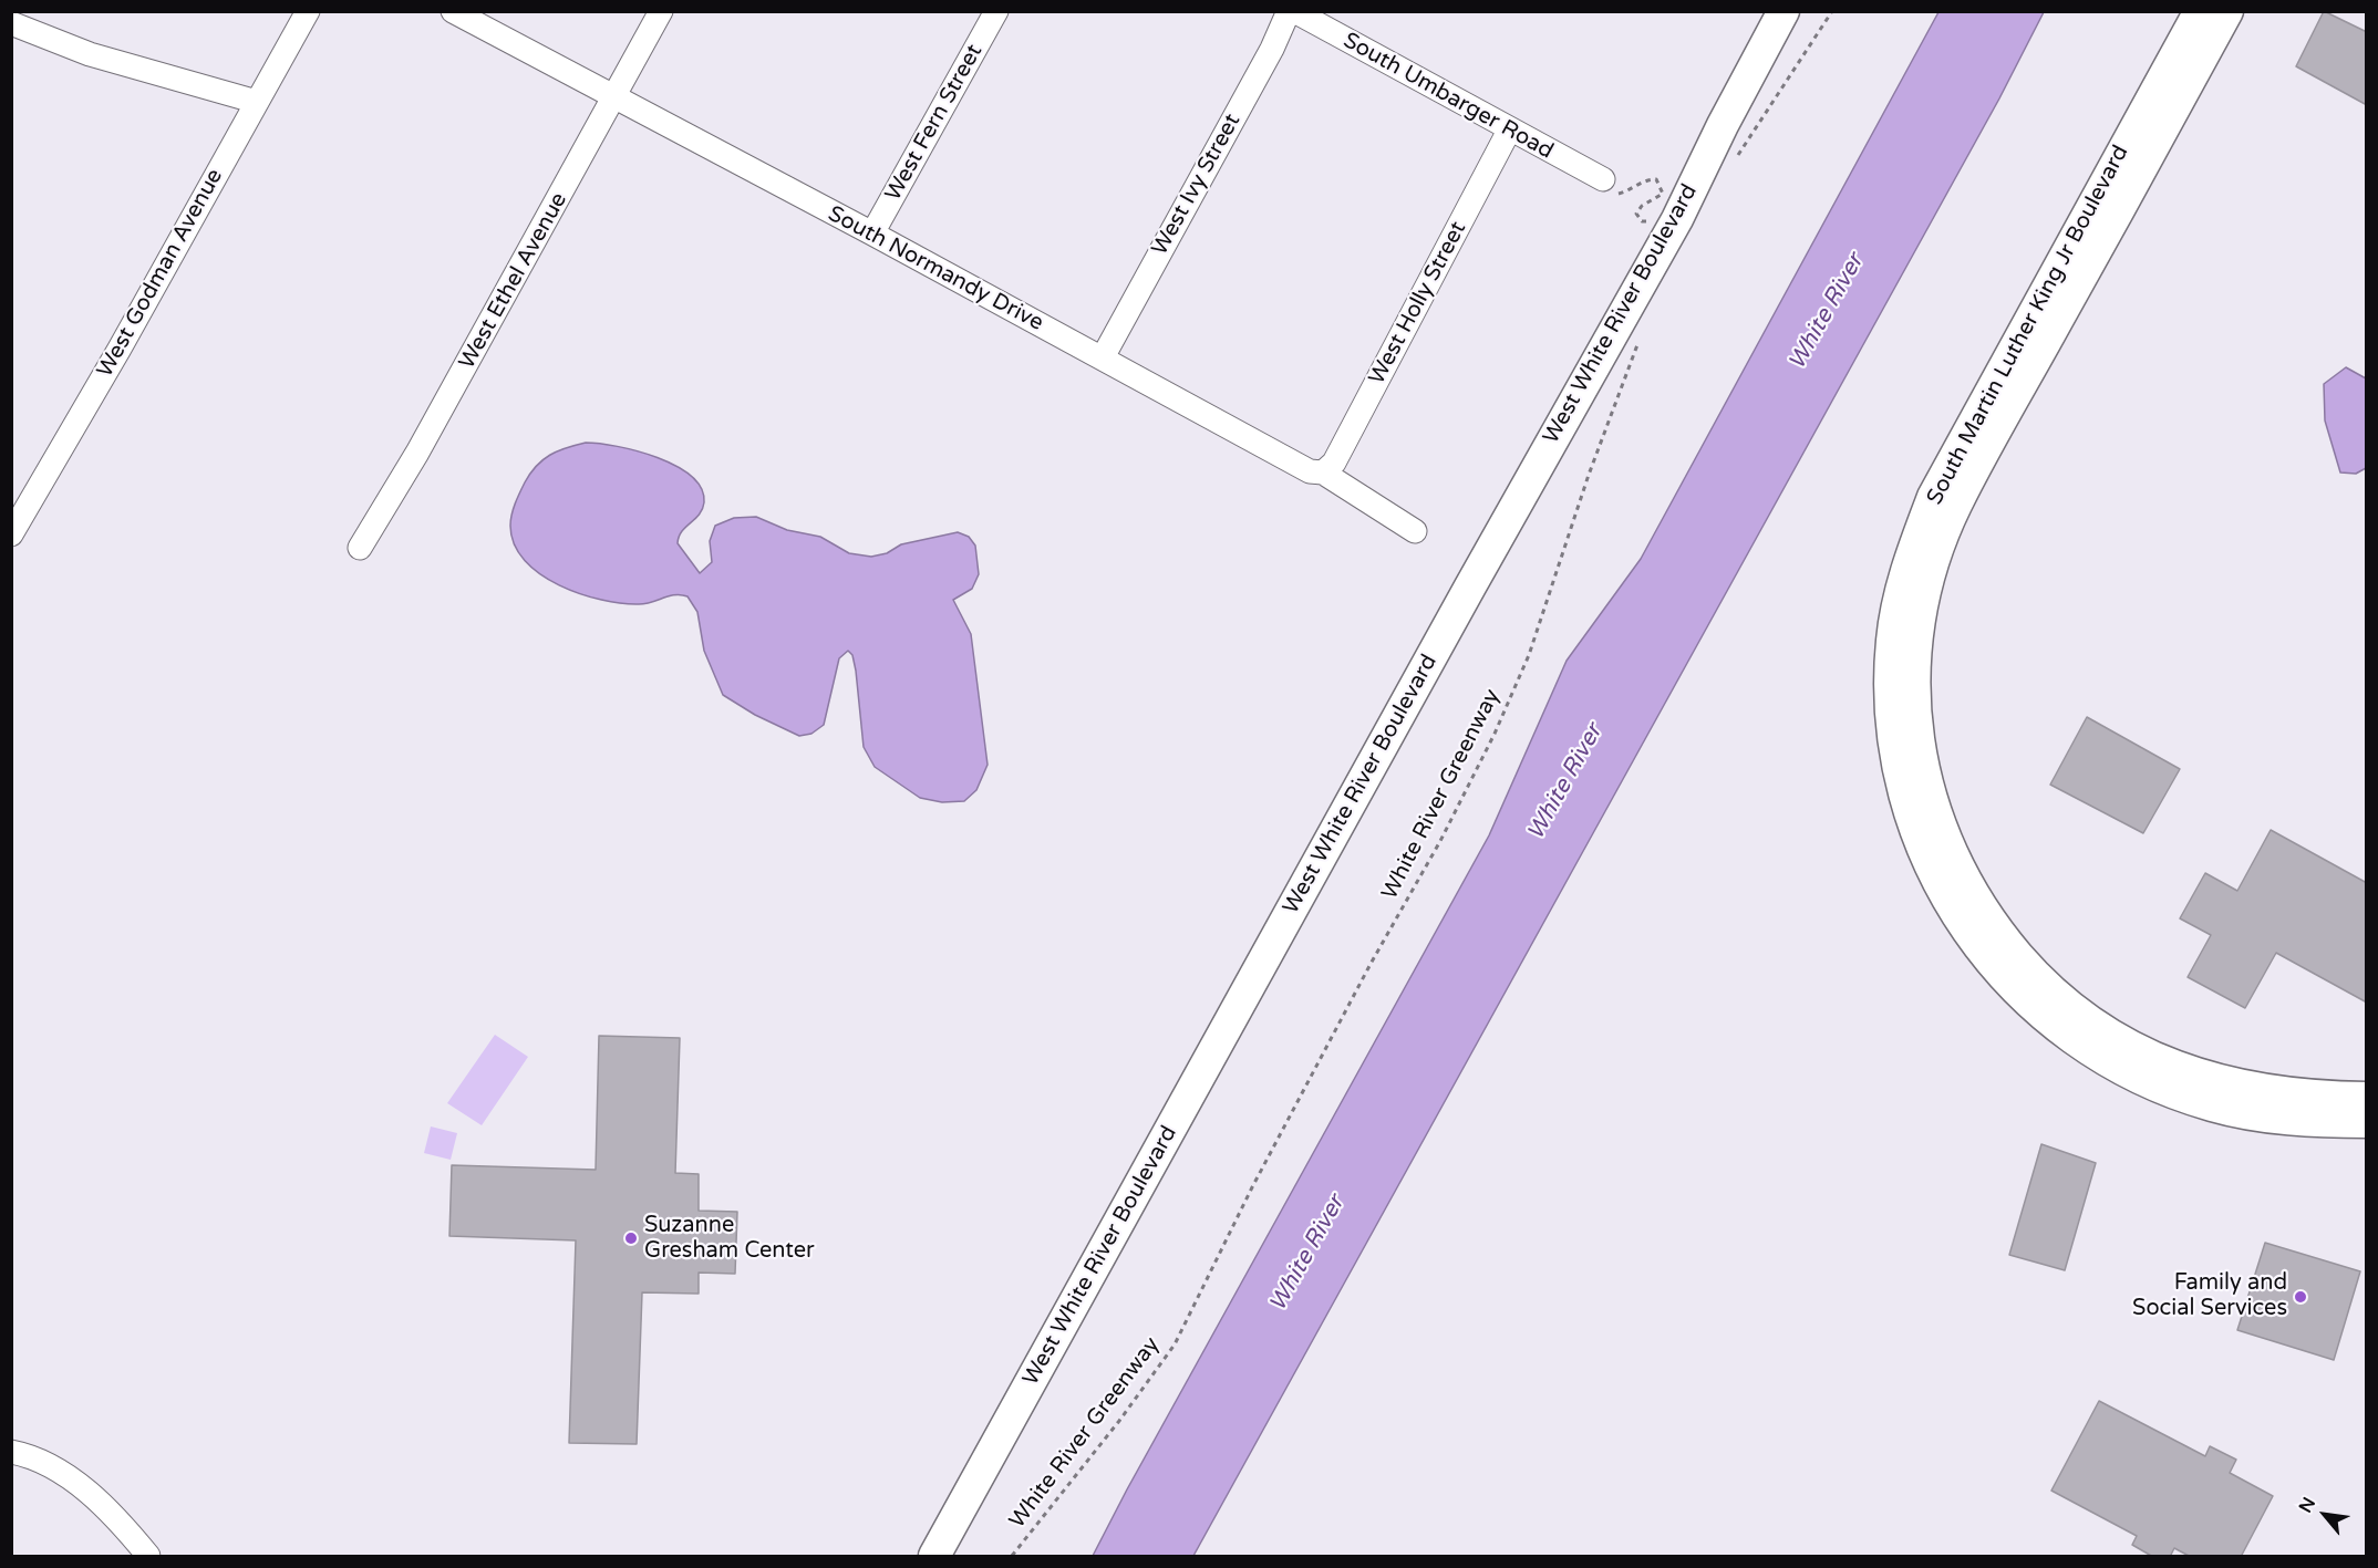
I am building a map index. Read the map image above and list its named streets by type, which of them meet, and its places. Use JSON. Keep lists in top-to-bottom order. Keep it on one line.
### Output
{"streets":{"main road":["West White River Boulevard","South Martin Luther King Jr Boulevard"],"street":["South Umbarger Road","West Fern Street","West Ivy Street","South Normandy Drive","West Godman Avenue","West Ethel Avenue","West Holly Street"],"path":["White River Greenway"]},"crossings":[["South Umbarger Road","West Holly Street"],["West Fern Street","South Normandy Drive"],["West Ivy Street","South Normandy Drive"],["South Normandy Drive","West Ethel Avenue"],["South Normandy Drive","West Holly Street"]],"water":["White River"],"places":["Suzanne Gresham Center","Family and Social Services"],"north":"top left"}
